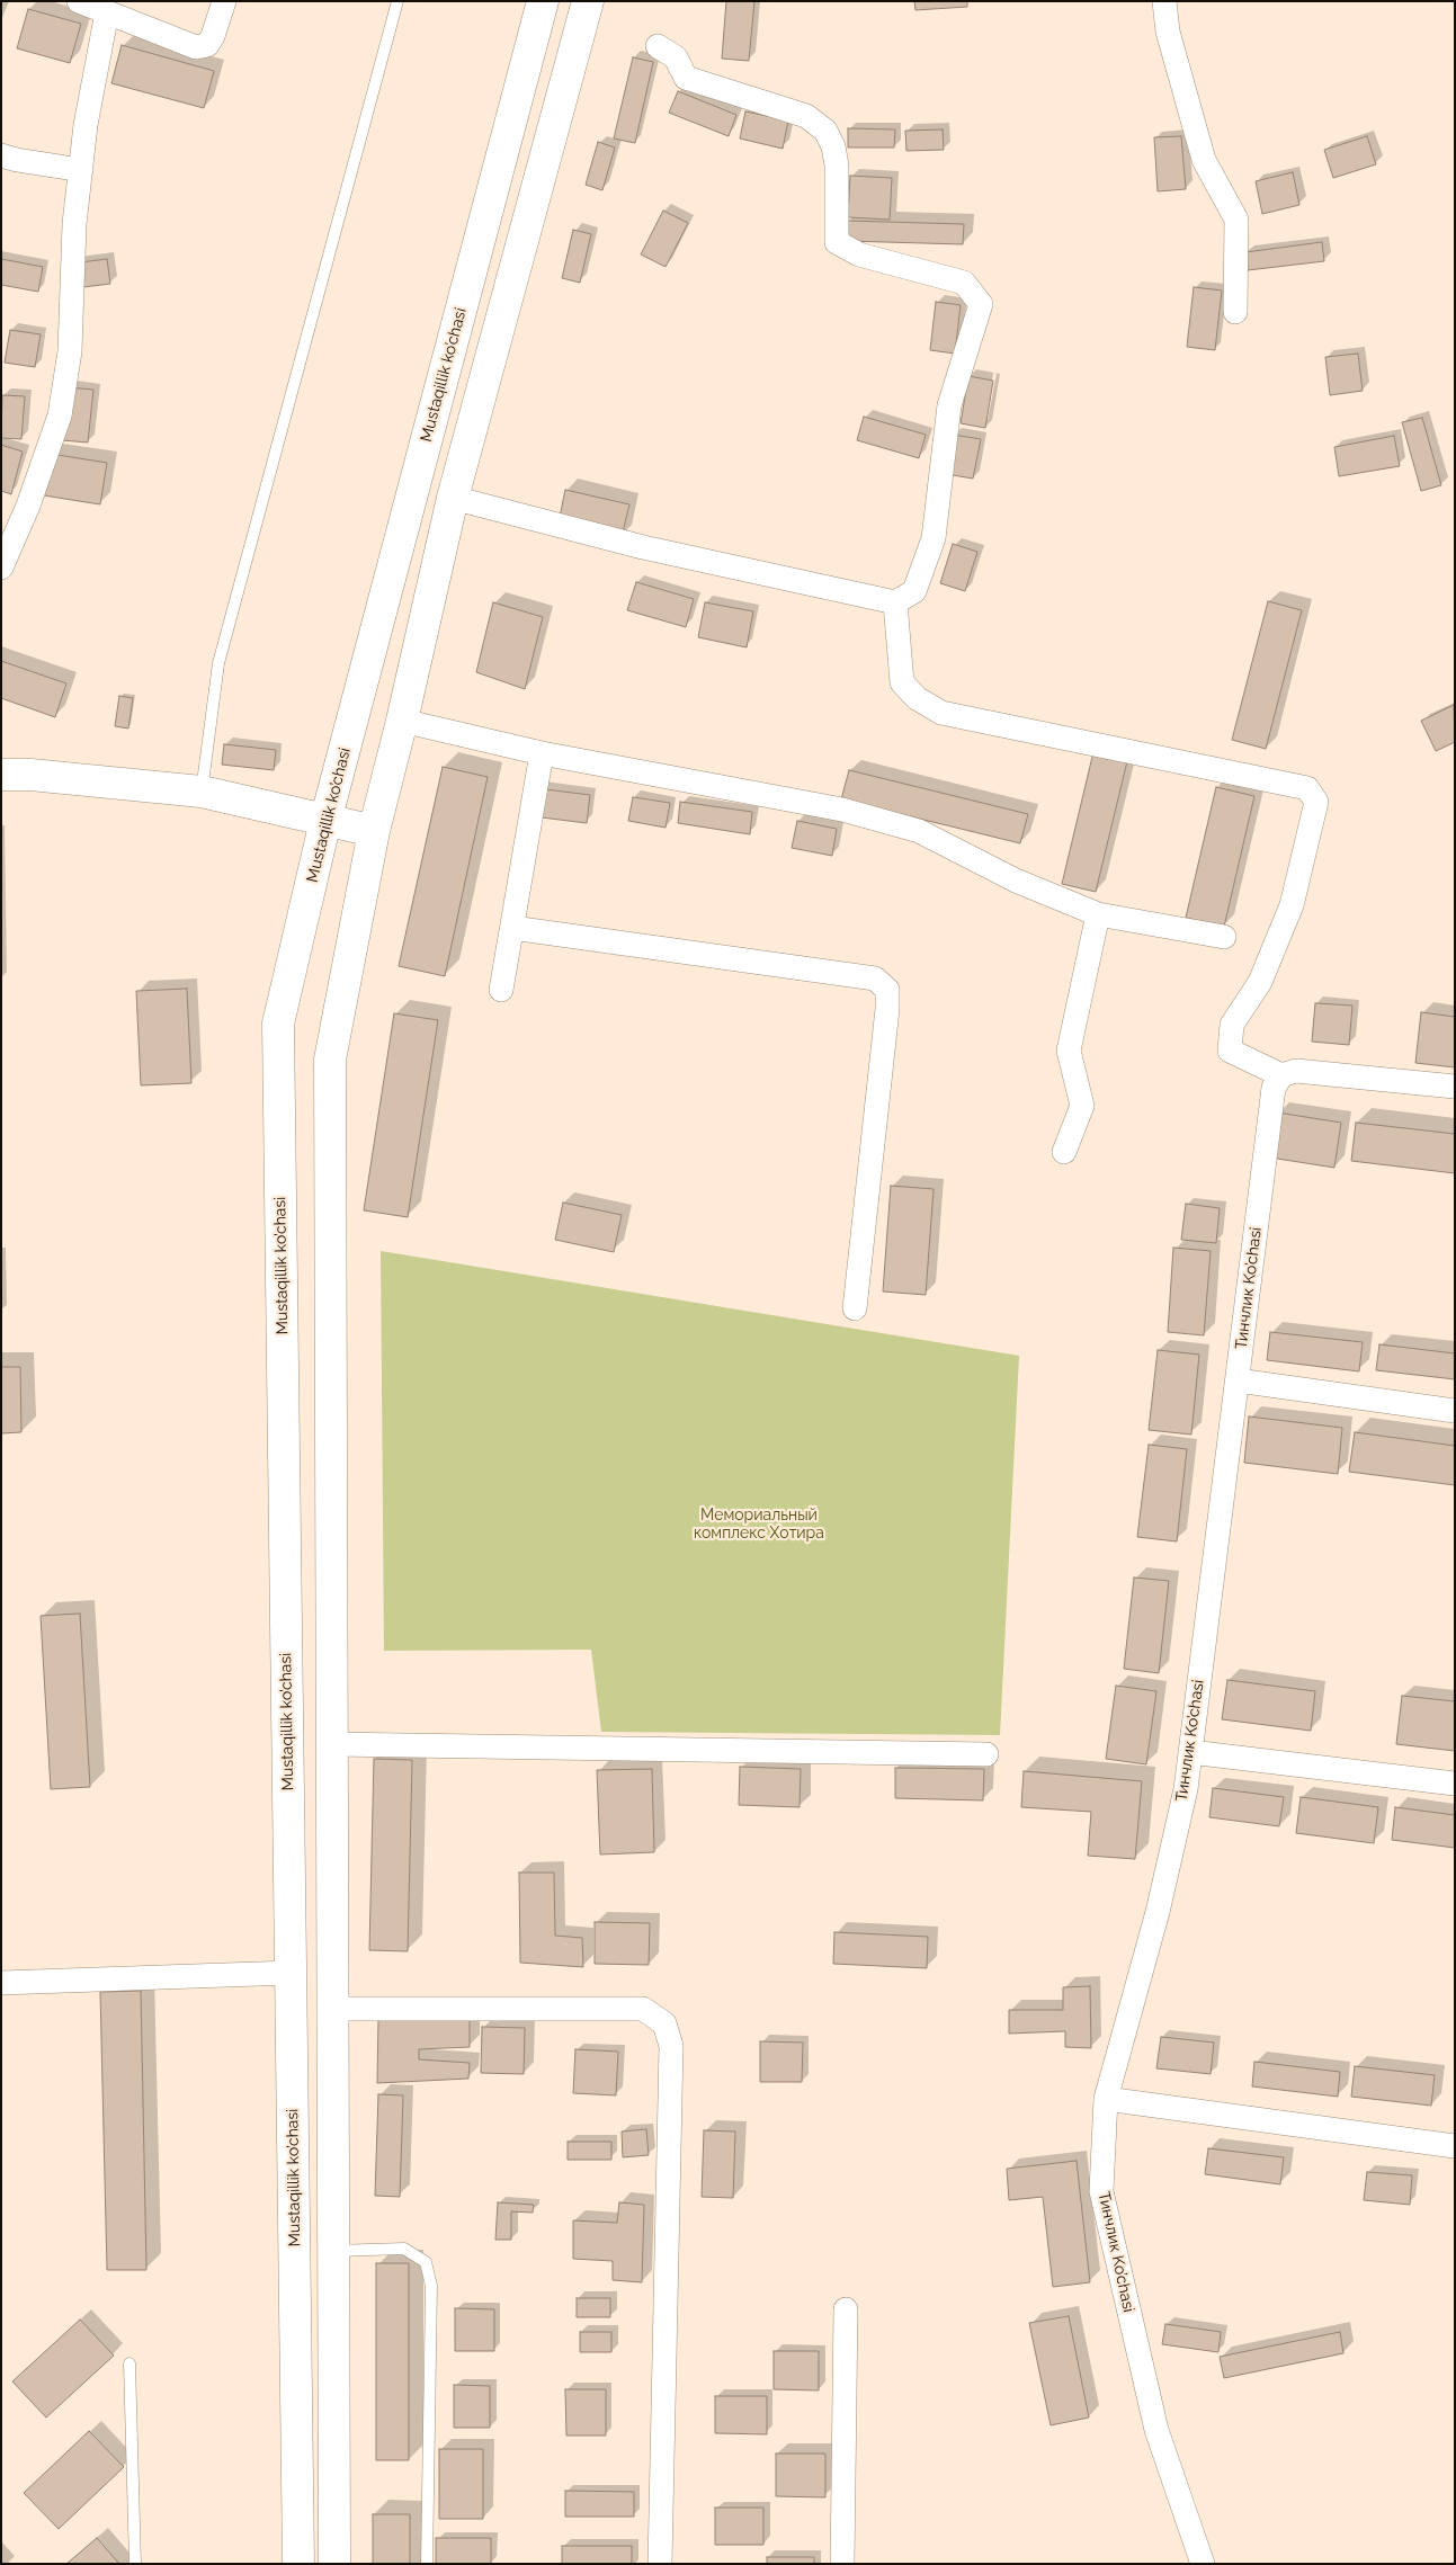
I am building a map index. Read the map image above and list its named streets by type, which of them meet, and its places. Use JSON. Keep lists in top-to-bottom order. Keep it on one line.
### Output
{"streets":{"main road":["Mustaqillik ko’chasi"],"street":["Тинчлик Ko’chasi"]},"parks":["Мемориальный комплекс Хотира"]}
